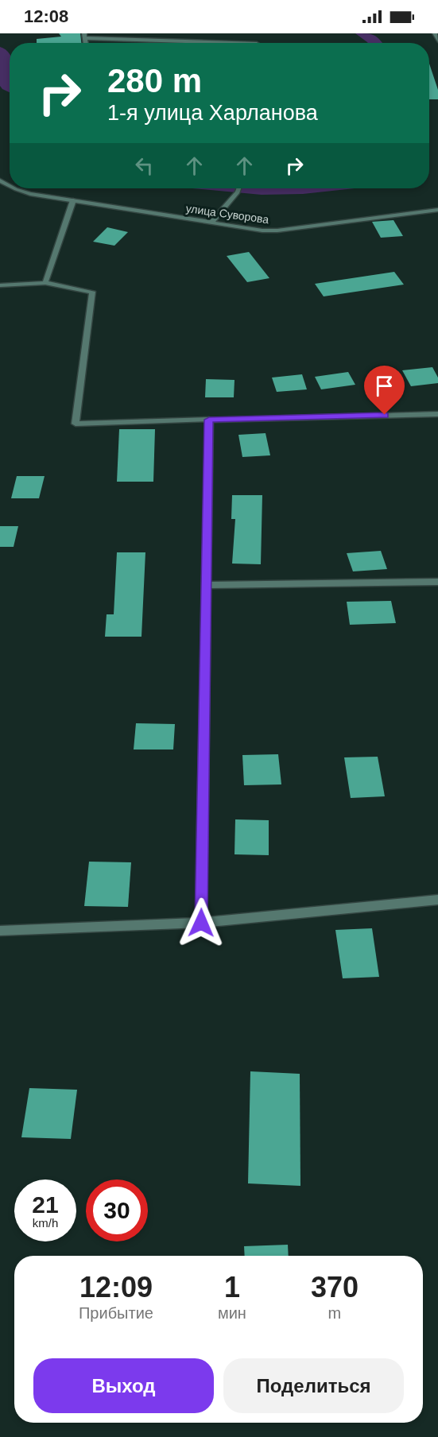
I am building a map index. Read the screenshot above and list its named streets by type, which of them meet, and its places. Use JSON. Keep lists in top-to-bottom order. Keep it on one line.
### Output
{"streets":{"street":["улица Суворова"]},"page":{"status":"12:08","turn":["280 m","1-я улица Харланова"],"speed":"21 km/h","limit":"30","eta":["12:09","Прибытие","1","мин","370","m"],"buttons":["Выход","Поделиться"]}}
